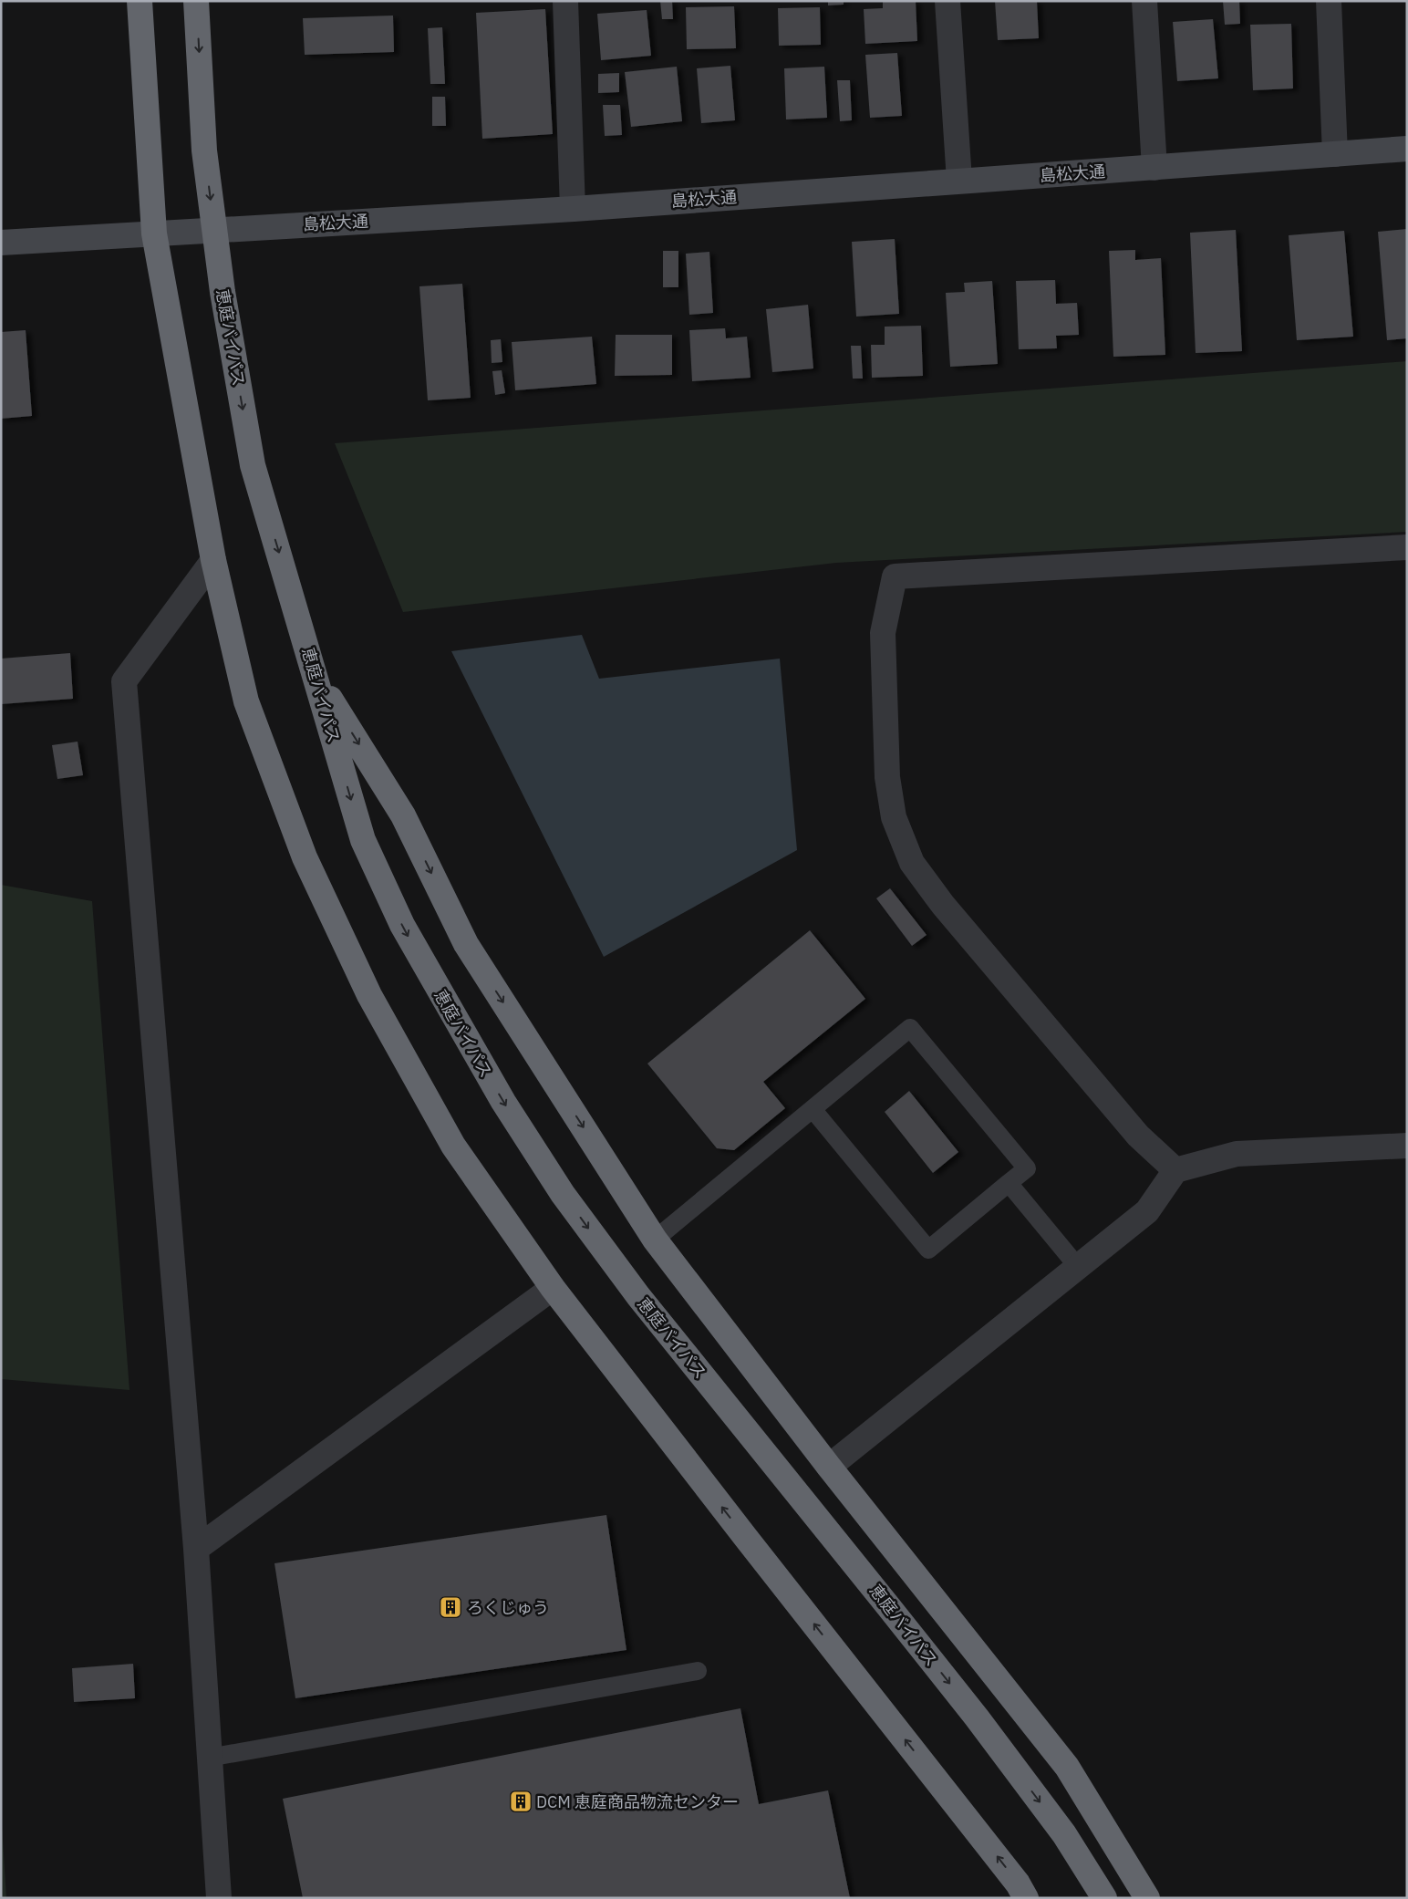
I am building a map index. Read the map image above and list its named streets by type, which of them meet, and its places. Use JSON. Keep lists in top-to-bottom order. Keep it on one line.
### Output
{"streets":{"highway":["恵庭バイパス"],"street":["島松大通"]},"crossings":[["島松大通","恵庭バイパス"]],"places":{"building":["ろくじゅう","DCM 恵庭商品物流センター"]}}
